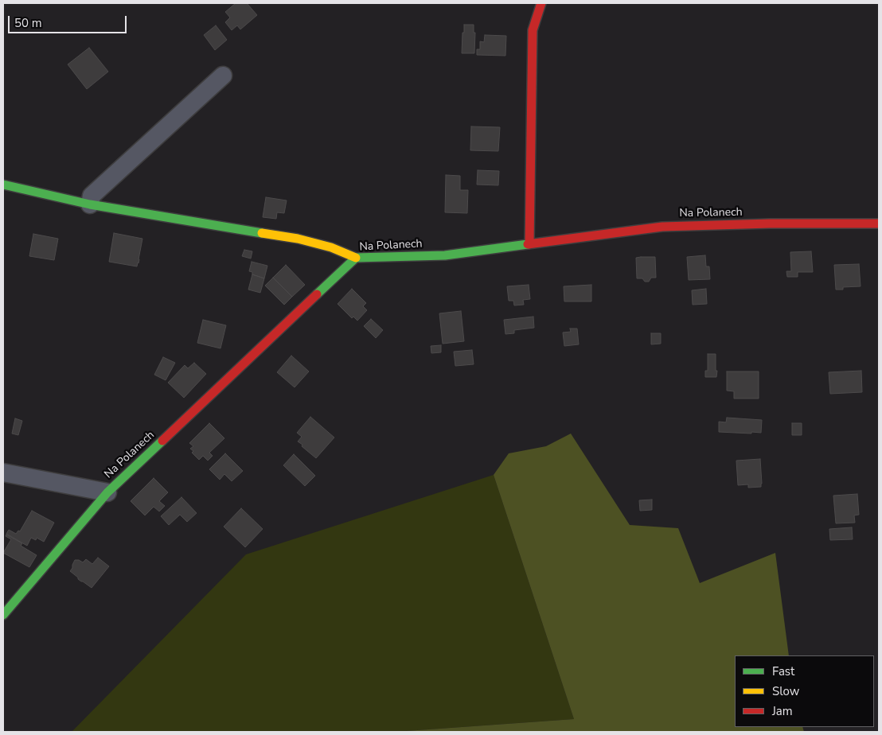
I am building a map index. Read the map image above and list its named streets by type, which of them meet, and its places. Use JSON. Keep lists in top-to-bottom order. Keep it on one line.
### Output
{"streets":{"street":["Na Polanech"]},"legend":["Fast","Slow","Jam"],"scale_bar":"50 m"}
